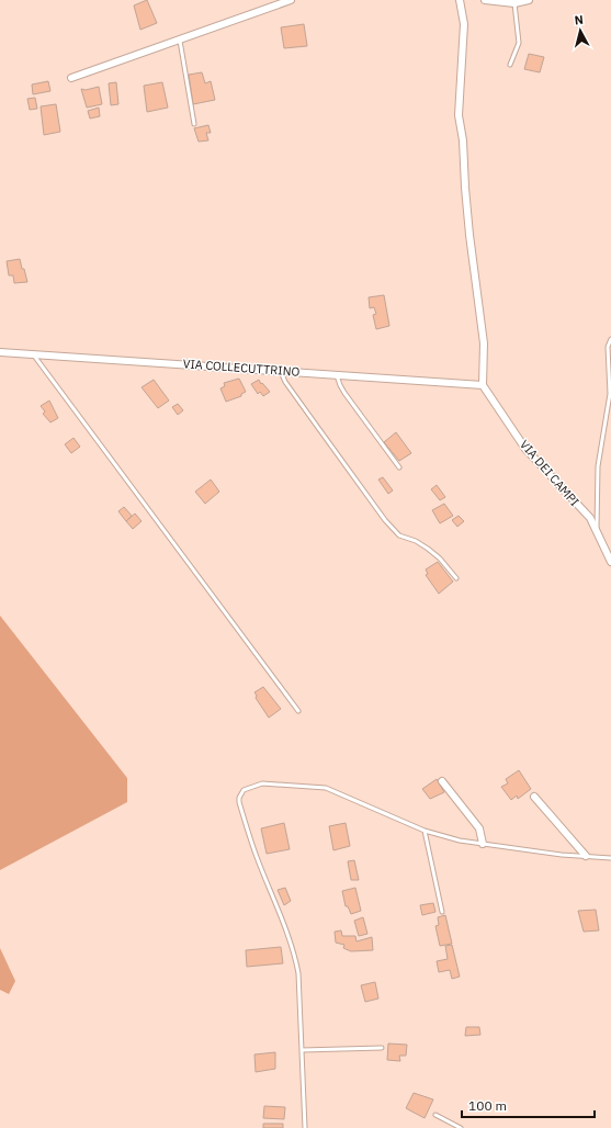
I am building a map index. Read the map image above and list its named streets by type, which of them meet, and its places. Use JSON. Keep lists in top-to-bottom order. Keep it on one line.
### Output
{"streets":{"street":["VIA COLLECUTTRINO","VIA DEI CAMPI"]},"crossings":[["VIA COLLECUTTRINO","VIA DEI CAMPI"]],"scale_bar":"100 m","north":"top"}
